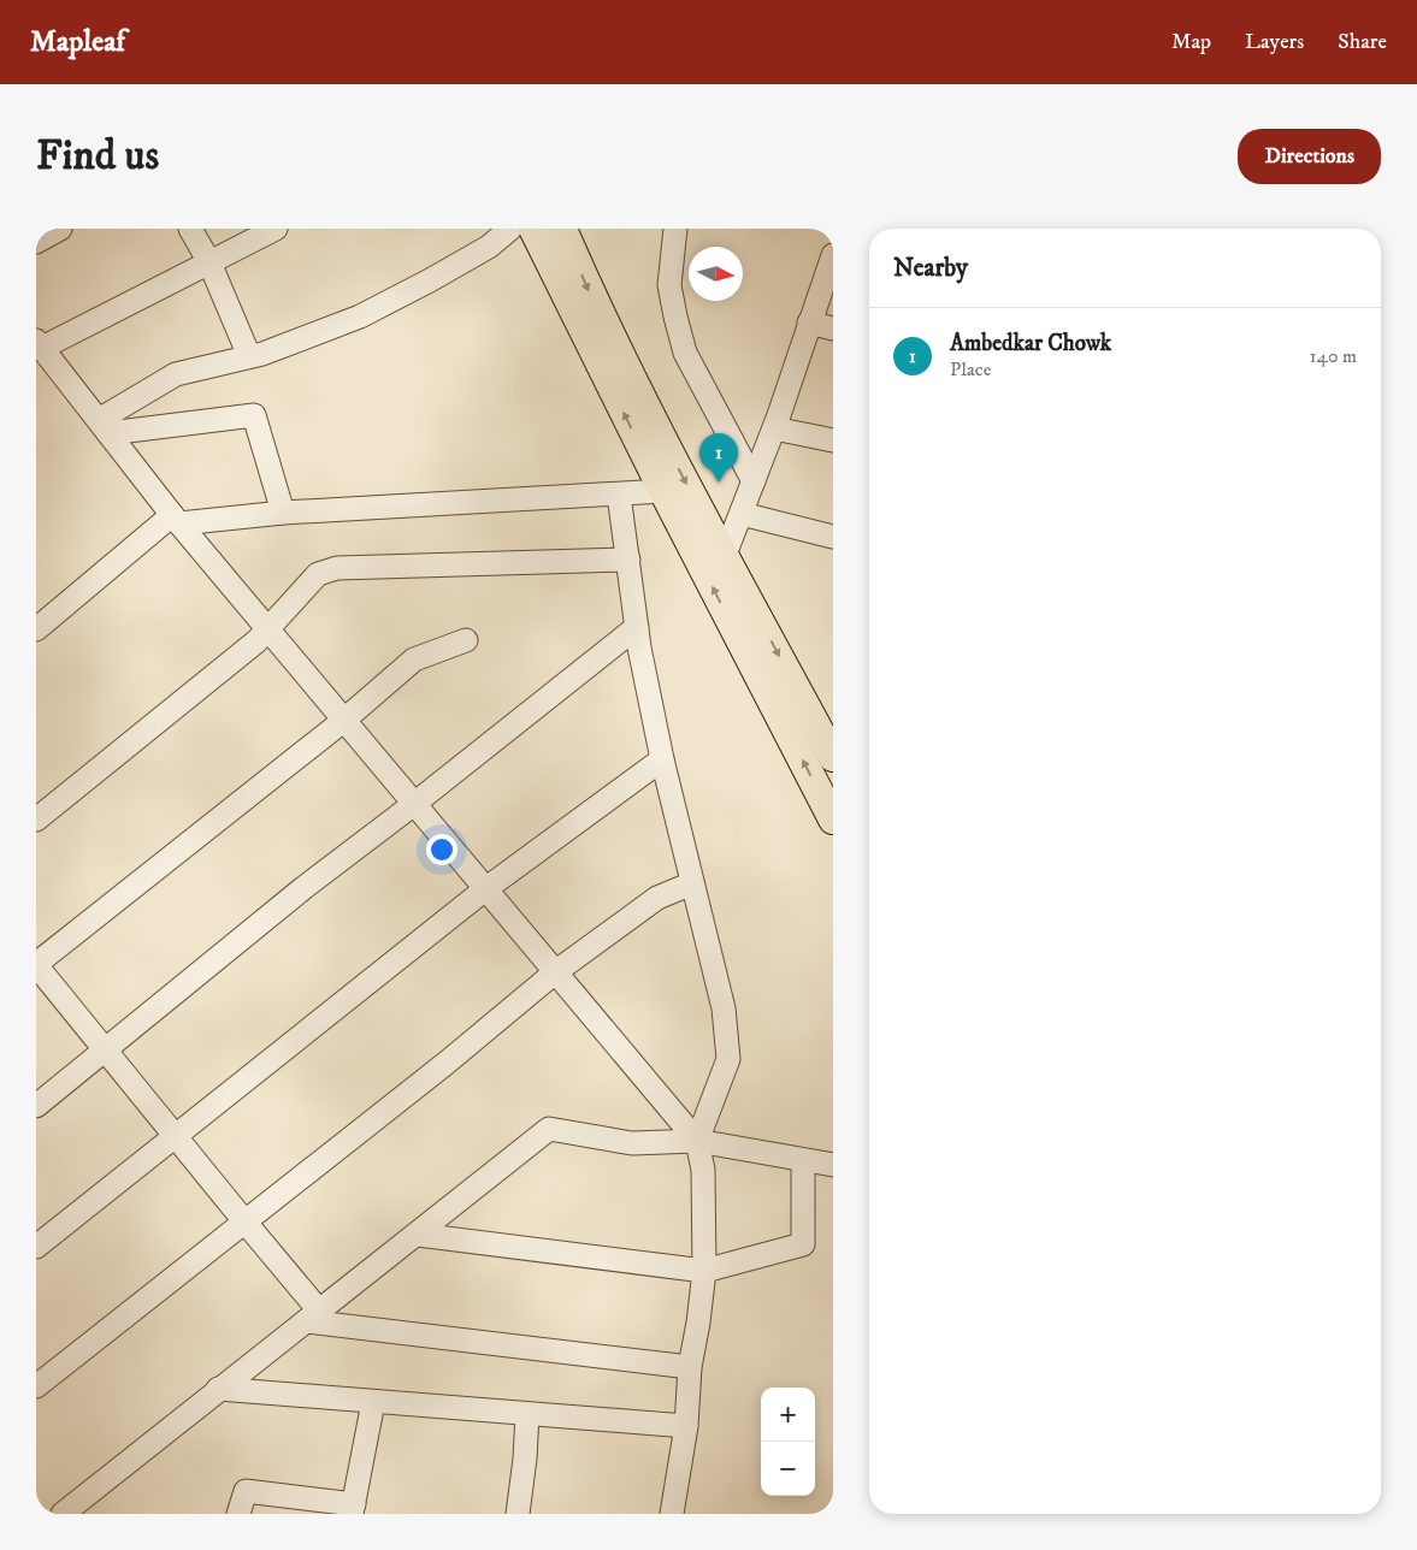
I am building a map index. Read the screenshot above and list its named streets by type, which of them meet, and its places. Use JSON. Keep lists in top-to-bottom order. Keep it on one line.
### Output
{"north":"right","page":{"header":"Mapleaf","nav":["Map","Layers","Share"],"buttons":"Directions","title":"Find us","heading":"Nearby","list":[{"mark":"1","name":"Ambedkar Chowk","note":"Place","value":"140 m"}],"pins":"1","map_buttons":["+","−"]}}
